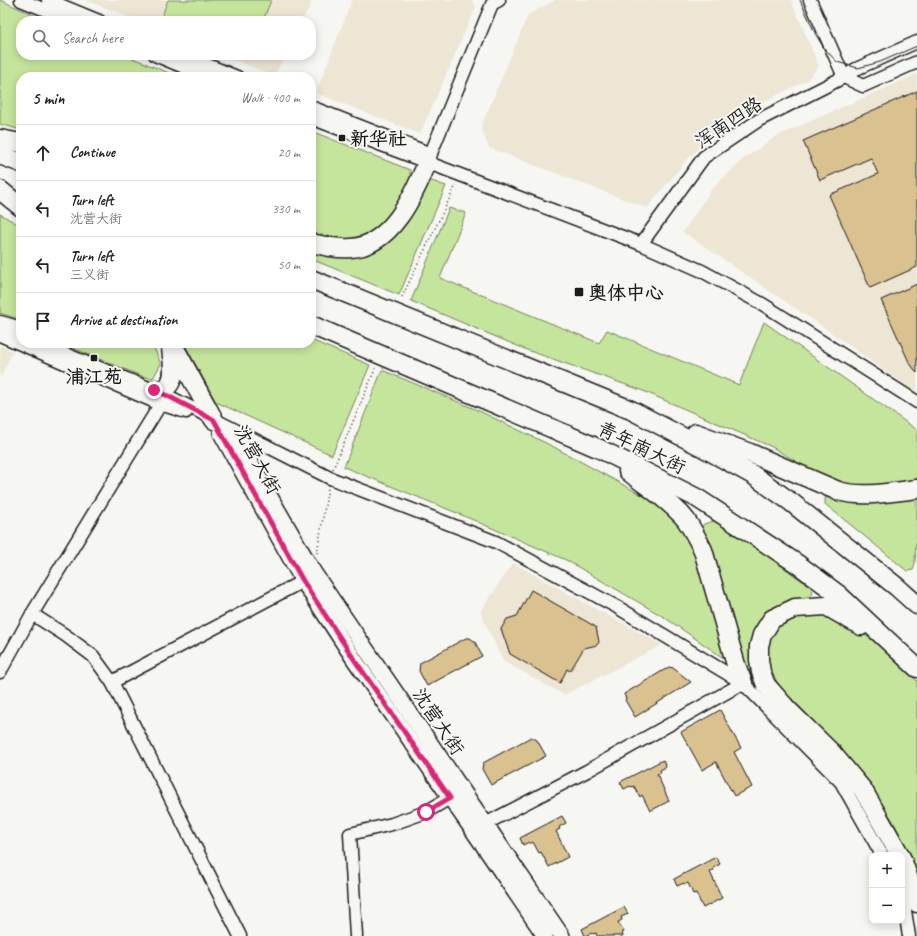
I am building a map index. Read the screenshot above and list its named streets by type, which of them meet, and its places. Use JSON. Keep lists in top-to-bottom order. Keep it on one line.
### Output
{"streets":{"highway":["青年南大街"],"main road":["沈营大街"],"street":["浑南四路"]},"places":{"transit":["新华社","奥体中心","浦江苑"]},"page":{"search":"Search here","heading":["5 min","Walk · 400 m"],"list":[["Continue","20 m"],["Turn left","沈营大街","330 m"],["Turn left","三义街","50 m"],"Arrive at destination"],"map_buttons":["+","−"]}}
